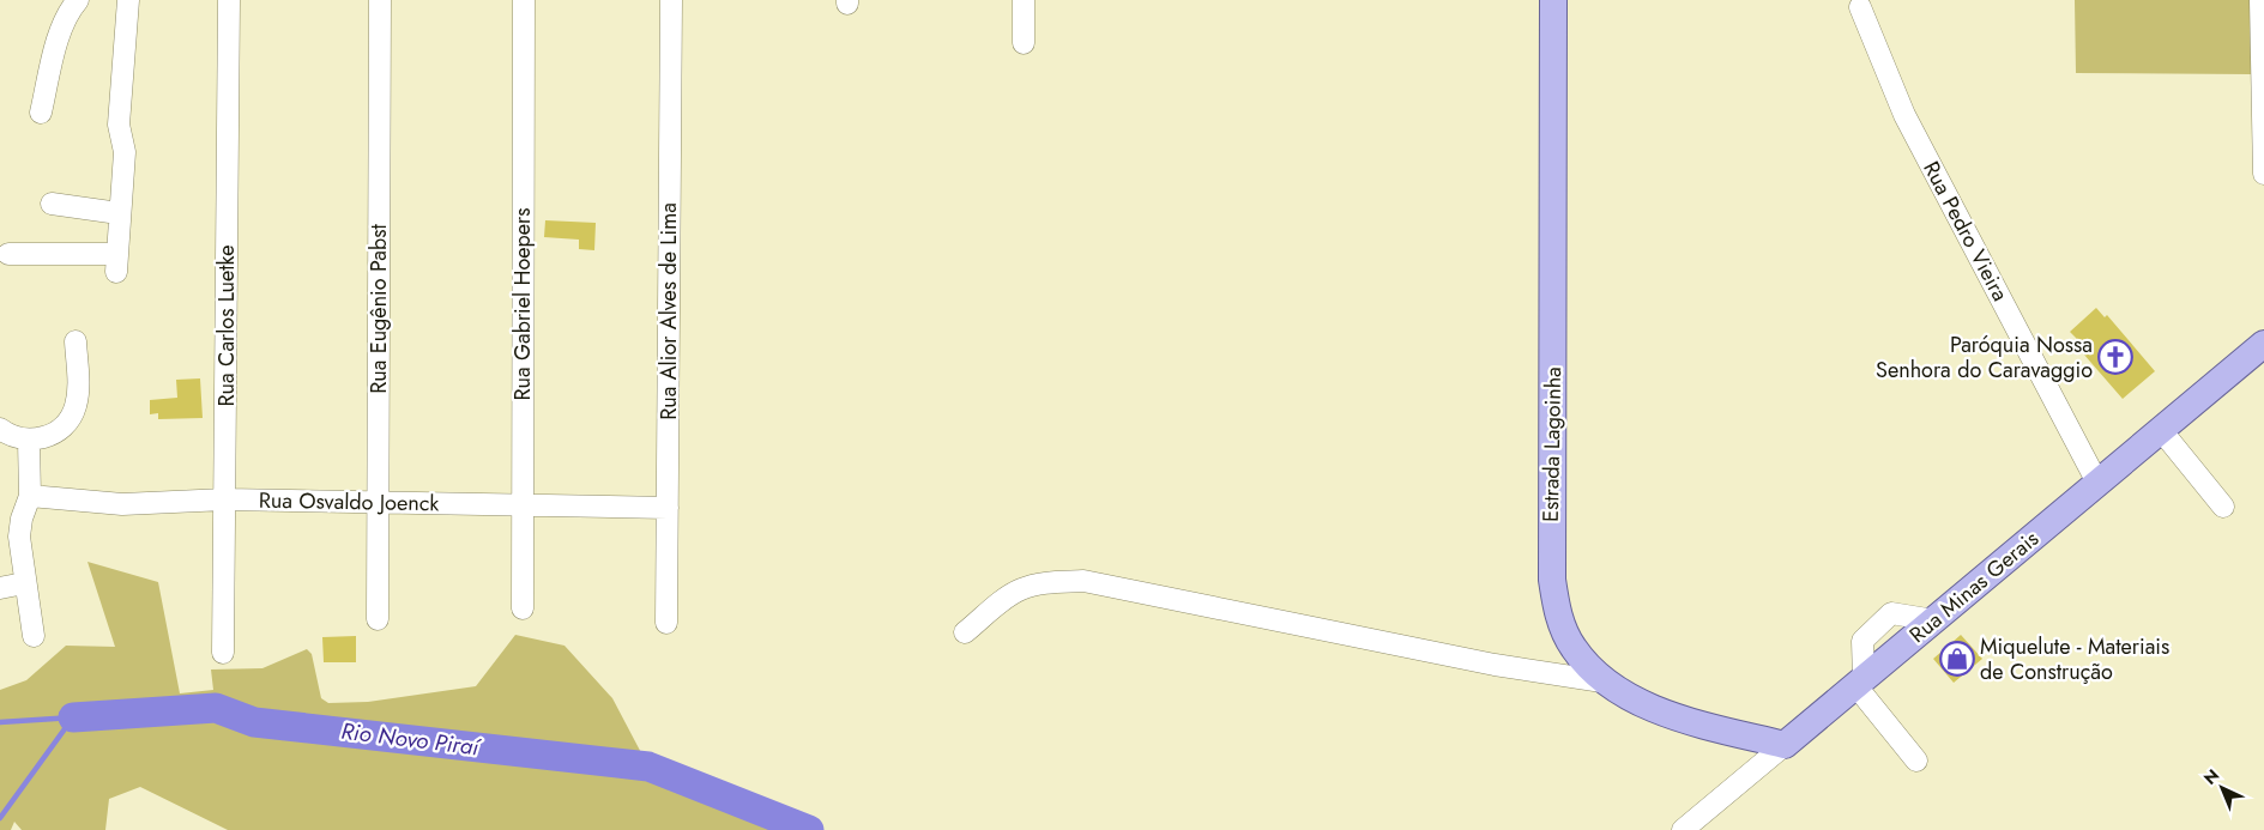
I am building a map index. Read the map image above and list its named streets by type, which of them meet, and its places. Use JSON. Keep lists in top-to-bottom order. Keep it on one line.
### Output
{"streets":{"main road":["Estrada Lagoinha","Rua Minas Gerais"],"street":["Rua Pedro Vieira","Rua Gabriel Hoepers","Rua Eugênio Pabst","Rua Alior Alves de Lima","Rua Carlos Luetke","Rua Osvaldo Joenck"]},"crossings":[["Rua Pedro Vieira","Rua Minas Gerais"],["Rua Gabriel Hoepers","Rua Osvaldo Joenck"],["Rua Eugênio Pabst","Rua Osvaldo Joenck"],["Rua Alior Alves de Lima","Rua Osvaldo Joenck"],["Rua Carlos Luetke","Rua Osvaldo Joenck"],["Estrada Lagoinha","Rua Minas Gerais"]],"water":["Rio Novo Piraí"],"places":{"church":["Paróquia Nossa Senhora do Caravaggio"],"shop":["Miquelute - Materiais de Construção"]},"north":"top left"}
